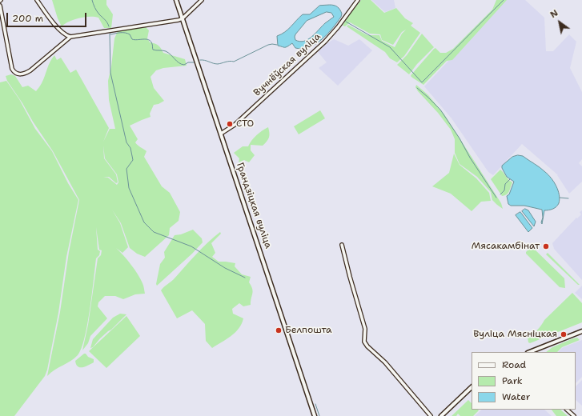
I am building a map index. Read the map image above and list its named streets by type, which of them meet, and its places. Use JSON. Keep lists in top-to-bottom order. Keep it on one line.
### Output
{"streets":{"main road":["Грандзіцкая вуліца"],"street":["Вучнёўская вуліца"]},"crossings":[["Вучнёўская вуліца","Грандзіцкая вуліца"]],"places":["СТО","Мясакамбінат","Белпошта","Вуліца Мясніцкая"],"legend":["Road","Park","Water"],"scale_bar":"200 m","north":"top left"}
